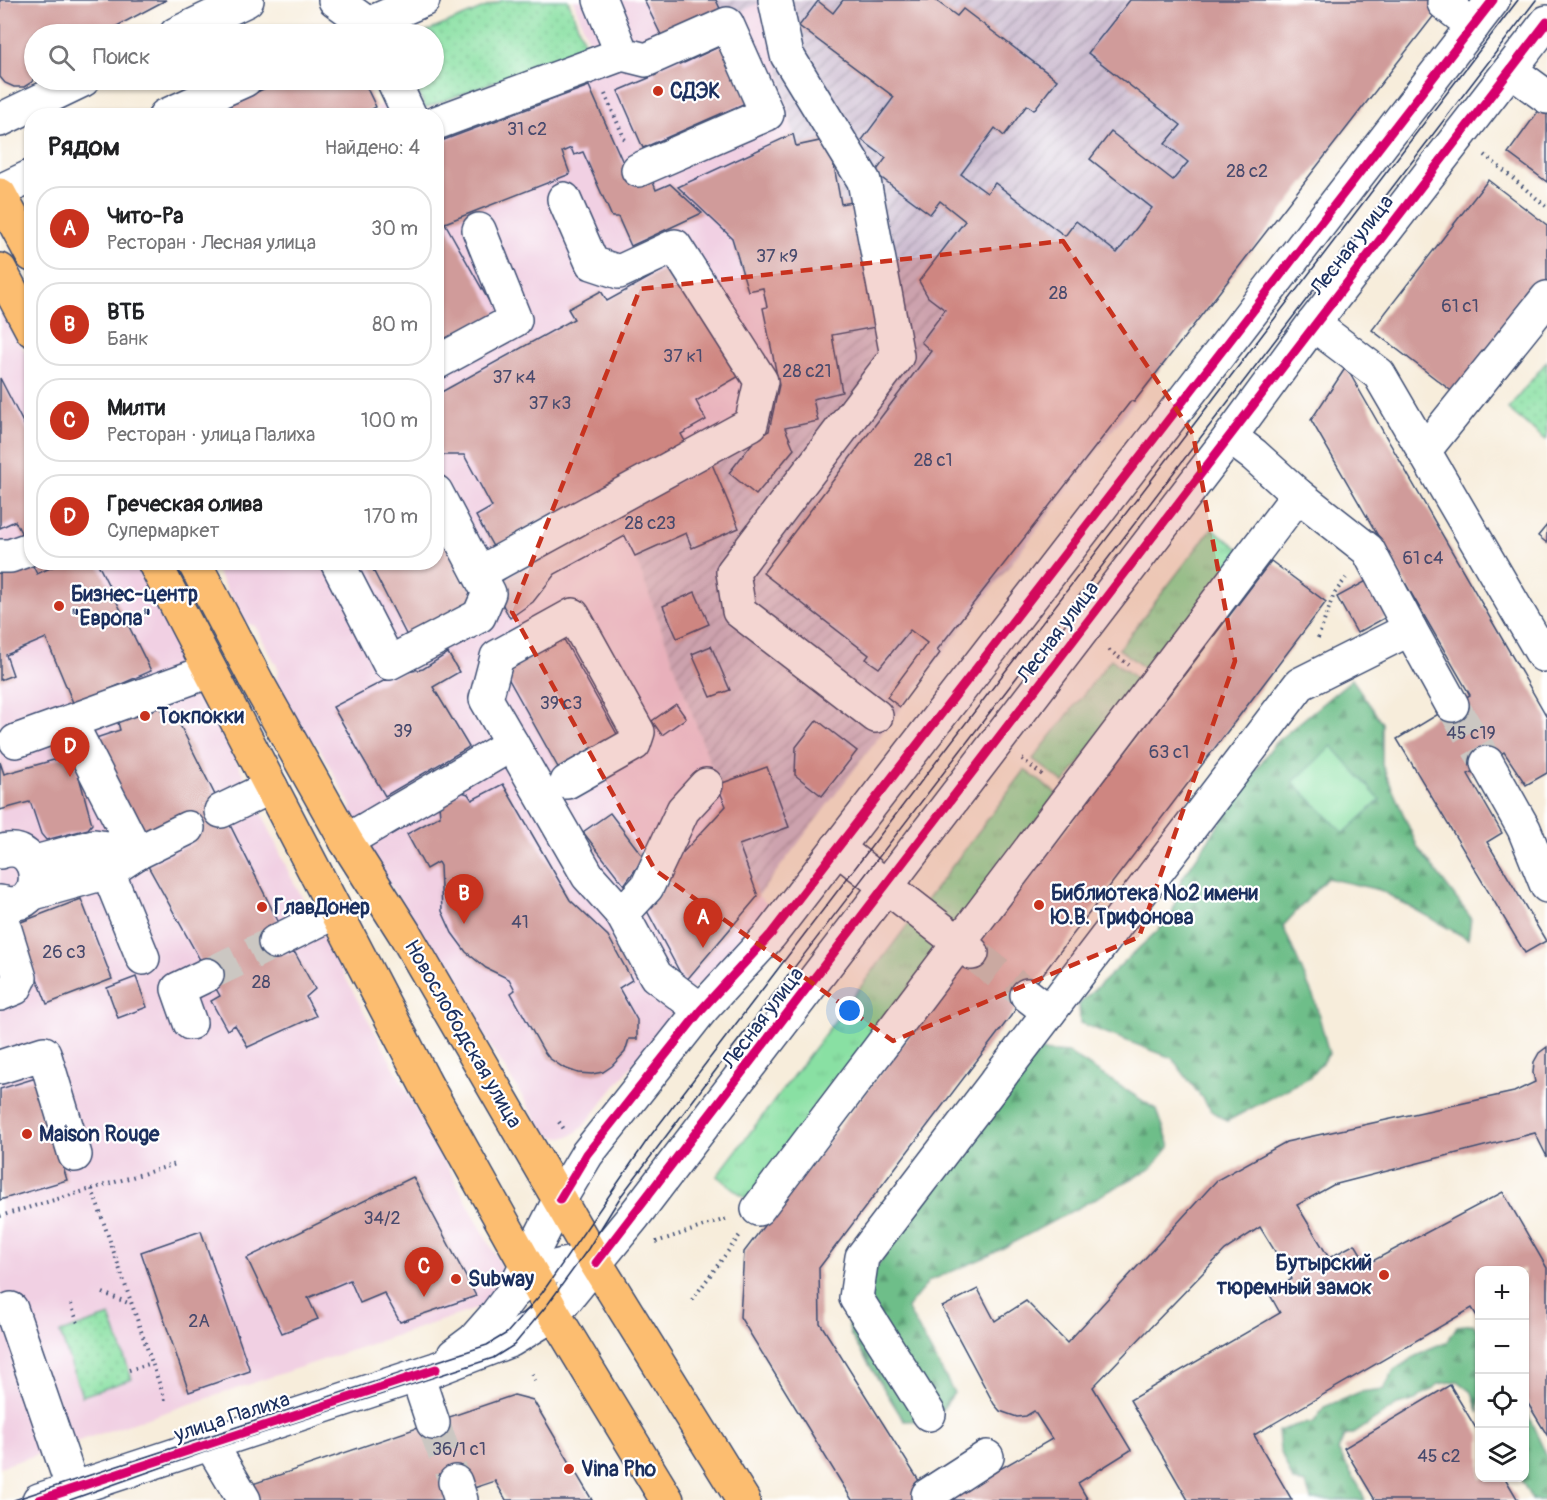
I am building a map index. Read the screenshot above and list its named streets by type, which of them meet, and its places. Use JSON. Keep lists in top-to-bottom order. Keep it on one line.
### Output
{"streets":{"main road":["Новослободская улица"],"street":["Лесная улица","улица Палиха"]},"crossings":[["Лесная улица","Новослободская улица"],["Лесная улица","улица Палиха"]],"places":["СДЭК","Бизнес-центр \"Европа\"","Токпокки","Библиотека №2 имени Ю.В. Трифонова","ГлавДонер","Maison Rouge","Бутырский тюремный замок","Subway","Vina Pho"],"house_numbers":["31 с2","28 с2","37 к9","28","61 с1","37 к1","28 с21","37 к4","37 к3","28 с1","28 с23","61 с4","39 с3","39","45 с19","63 с1","41","26 с3","28","34/2","2А","36/1 с1","45 с2"],"page":{"search":"Поиск","heading":["Рядом","Найдено: 4"],"list":[{"mark":"A","name":"Чито-Ра","note":"Ресторан · Лесная улица","value":"30 m"},{"mark":"B","name":"ВТБ","note":"Банк","value":"80 m"},{"mark":"C","name":"Милти","note":"Ресторан · улица Палиха","value":"100 m"},{"mark":"D","name":"Греческая олива","note":"Супермаркет","value":"170 m"}],"pins":["D","B","A","C"],"map_buttons":["+","−"]}}
